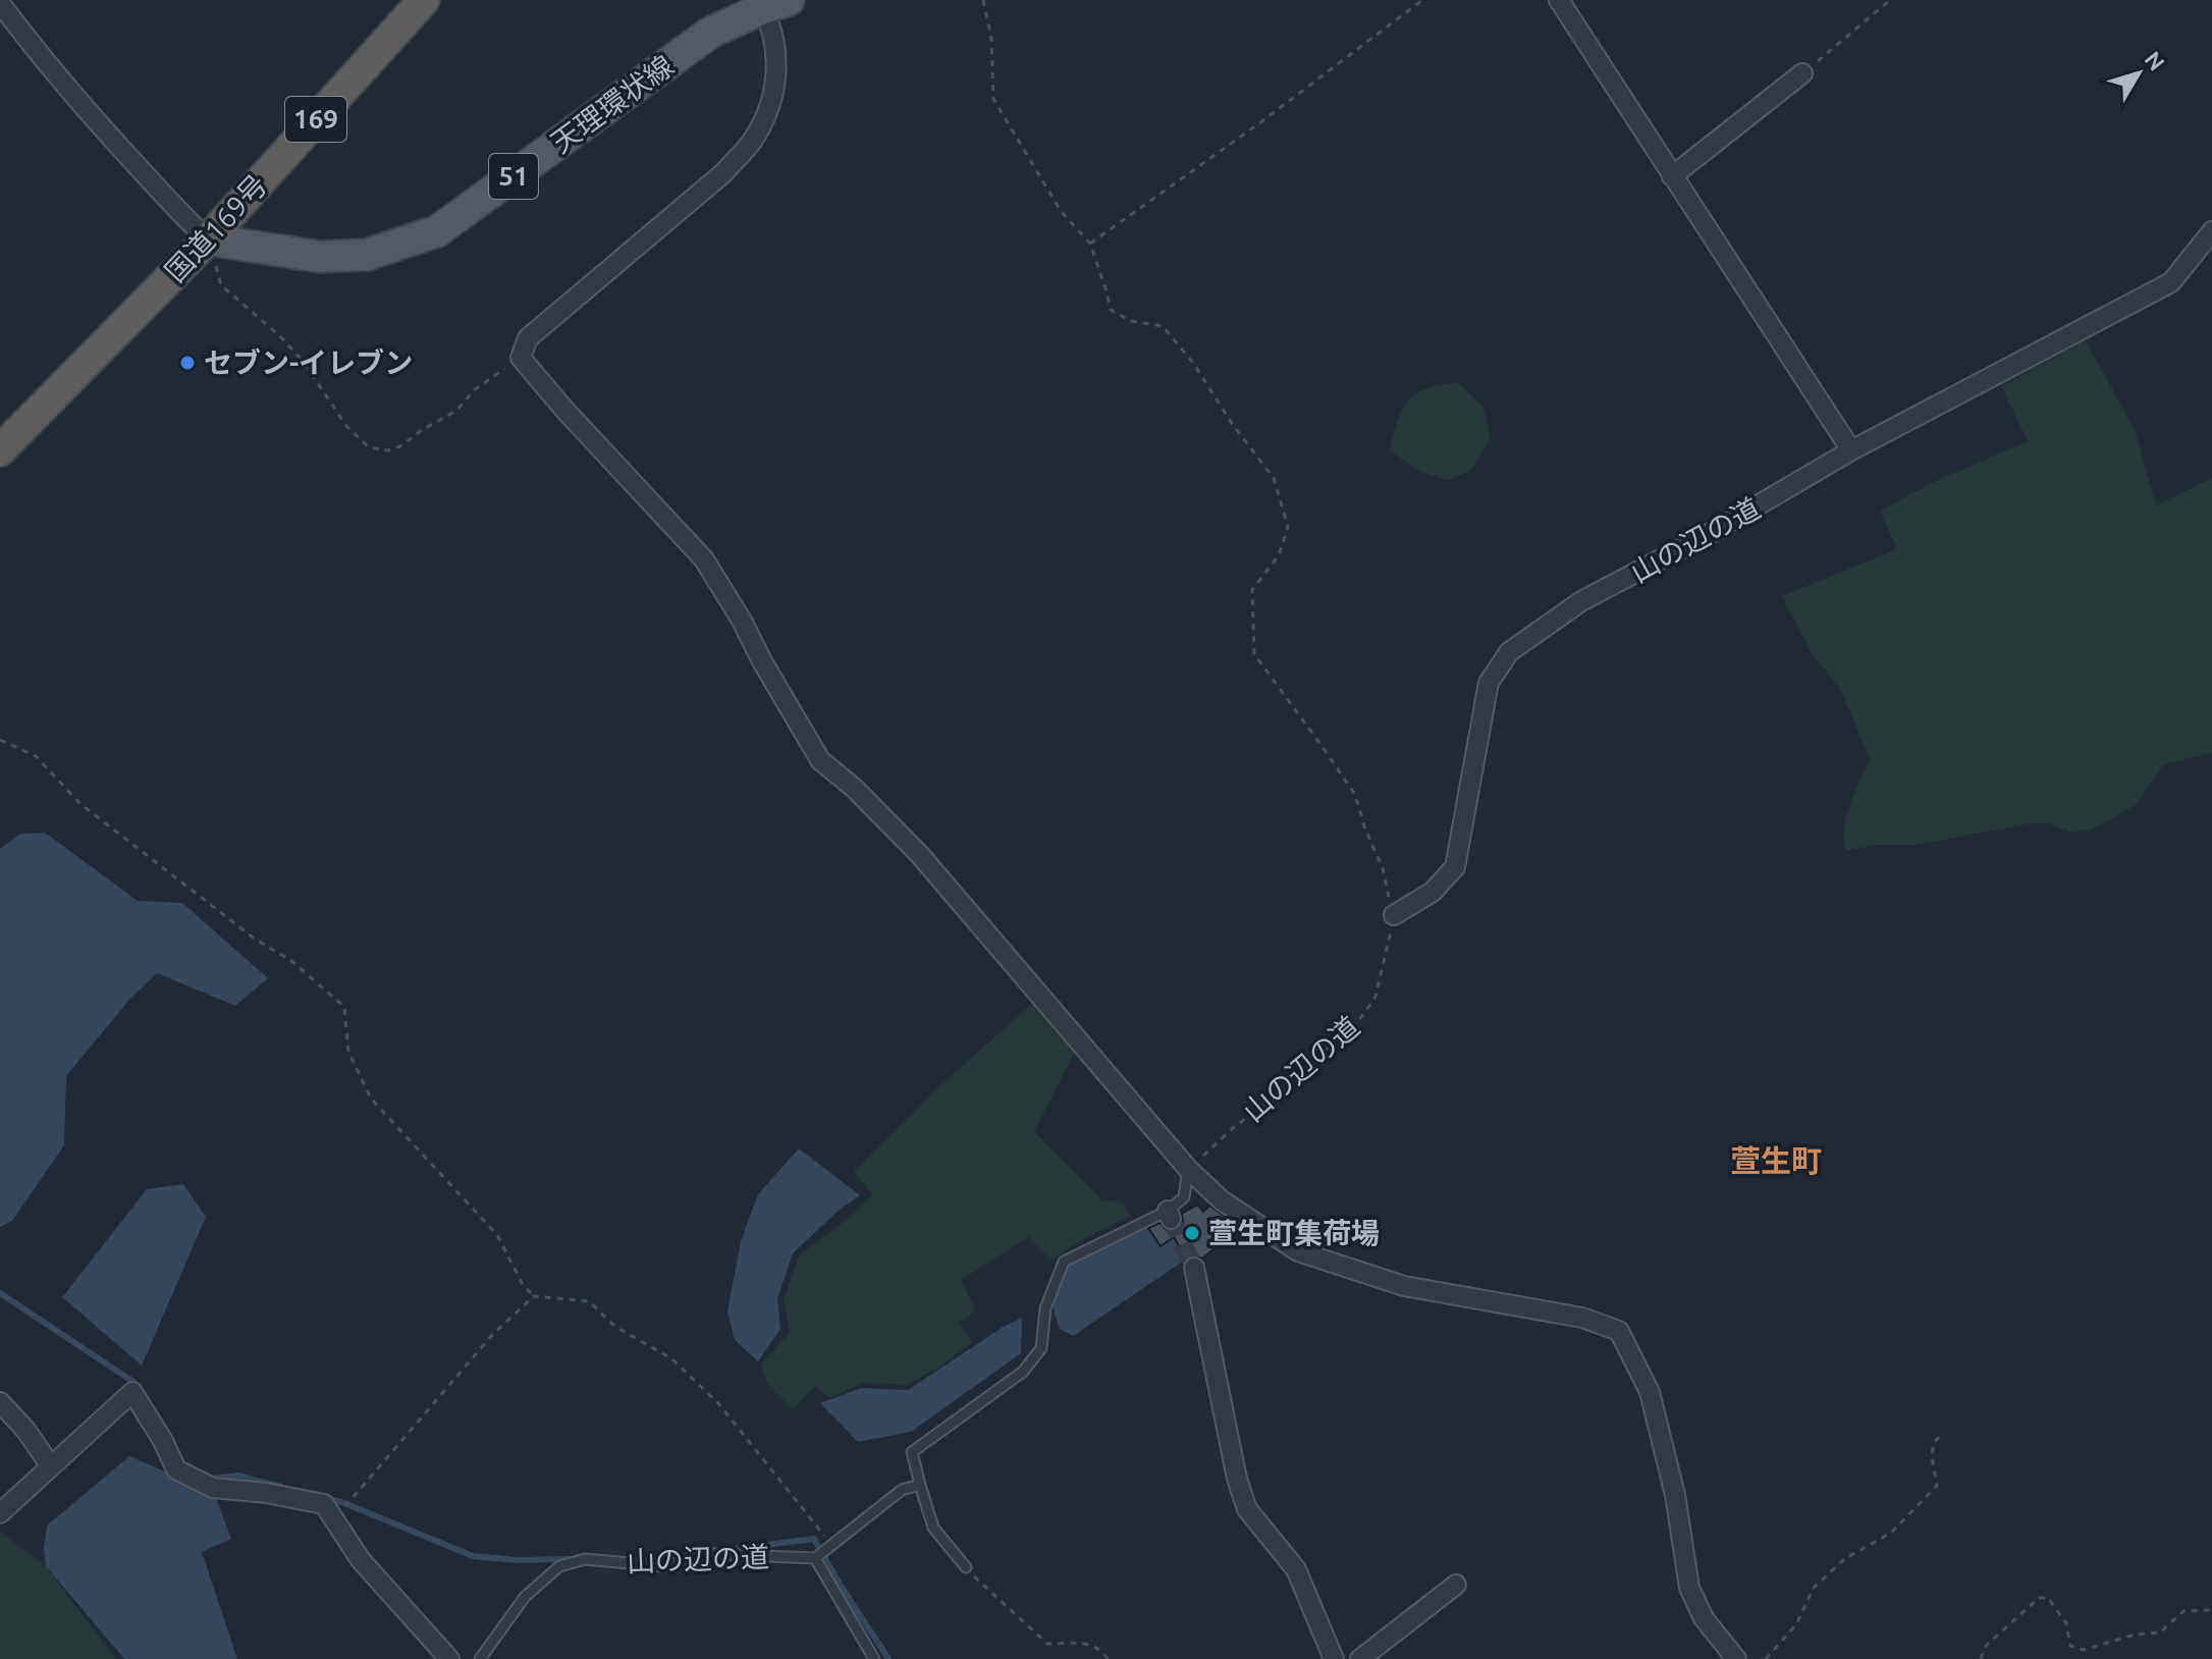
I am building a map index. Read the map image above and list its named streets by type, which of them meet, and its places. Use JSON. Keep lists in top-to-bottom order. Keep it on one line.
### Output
{"streets":{"highway":["169","国道169号"],"main road":["天理環状線","51"],"street":["山の辺の道"]},"crossings":[["天理環状線","国道169号"]],"districts":["萱生町"],"places":["セブン-イレブン","萱生町集荷場"],"north":"top right"}
